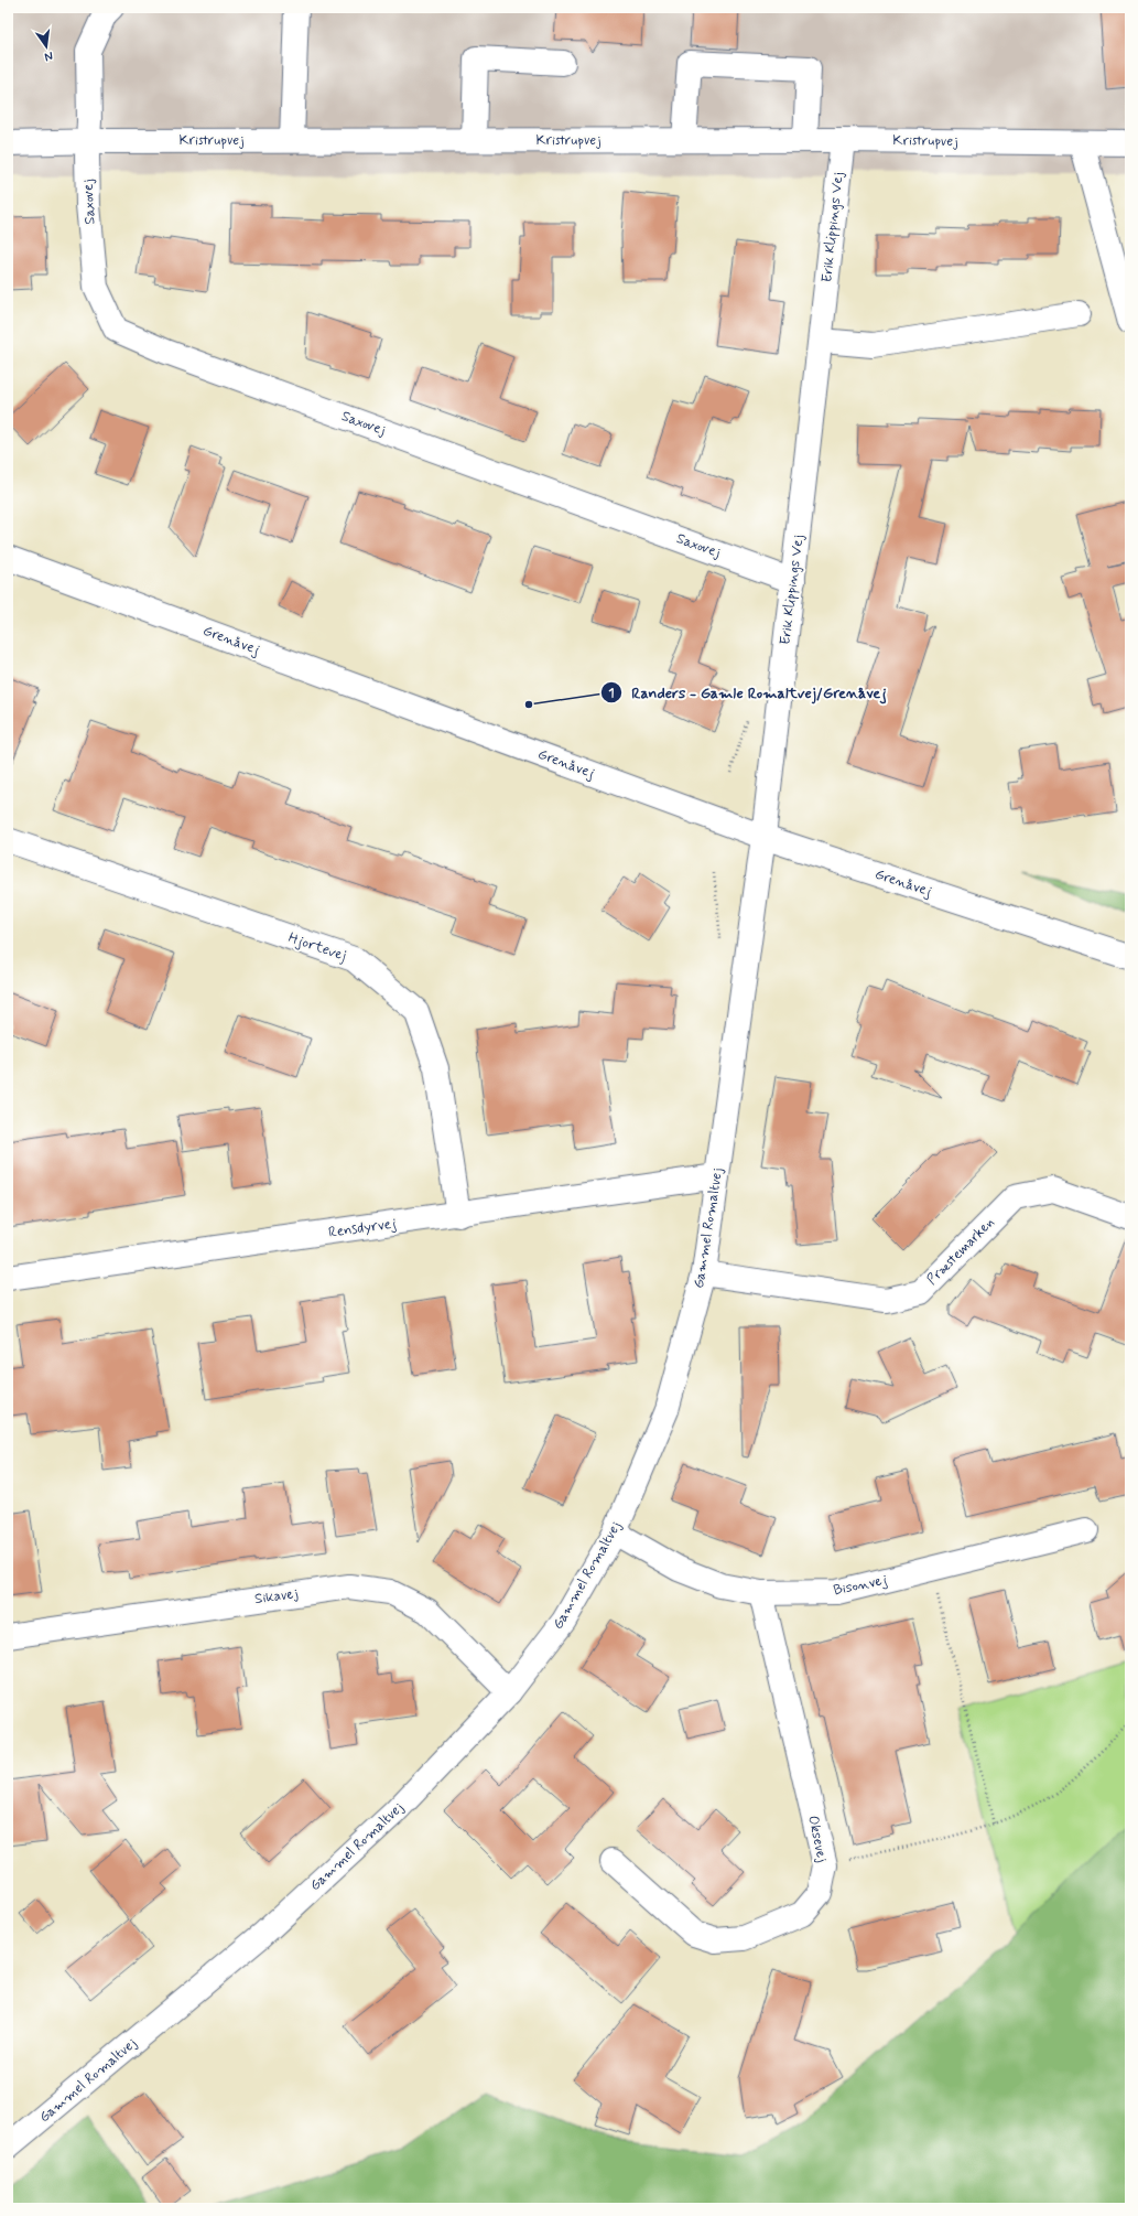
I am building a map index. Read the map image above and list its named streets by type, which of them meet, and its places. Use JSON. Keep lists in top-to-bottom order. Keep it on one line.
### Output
{"streets":{"street":["Kristrupvej","Saxovej","Erik Klippings Vej","Grenåvej","Hjortevej","Rensdyrvej","Gammel Romaltvej","Præstemarken","Bisonvej","Sikavej","Oksevej"]},"crossings":[["Kristrupvej","Saxovej"],["Kristrupvej","Erik Klippings Vej"],["Saxovej","Erik Klippings Vej"],["Erik Klippings Vej","Grenåvej"],["Erik Klippings Vej","Gammel Romaltvej"],["Grenåvej","Gammel Romaltvej"],["Hjortevej","Rensdyrvej"],["Rensdyrvej","Gammel Romaltvej"],["Gammel Romaltvej","Præstemarken"],["Gammel Romaltvej","Bisonvej"],["Gammel Romaltvej","Sikavej"],["Bisonvej","Oksevej"]],"places":["Randers - Gamle Romaltvej/Grenåvej"],"north":"bottom"}
